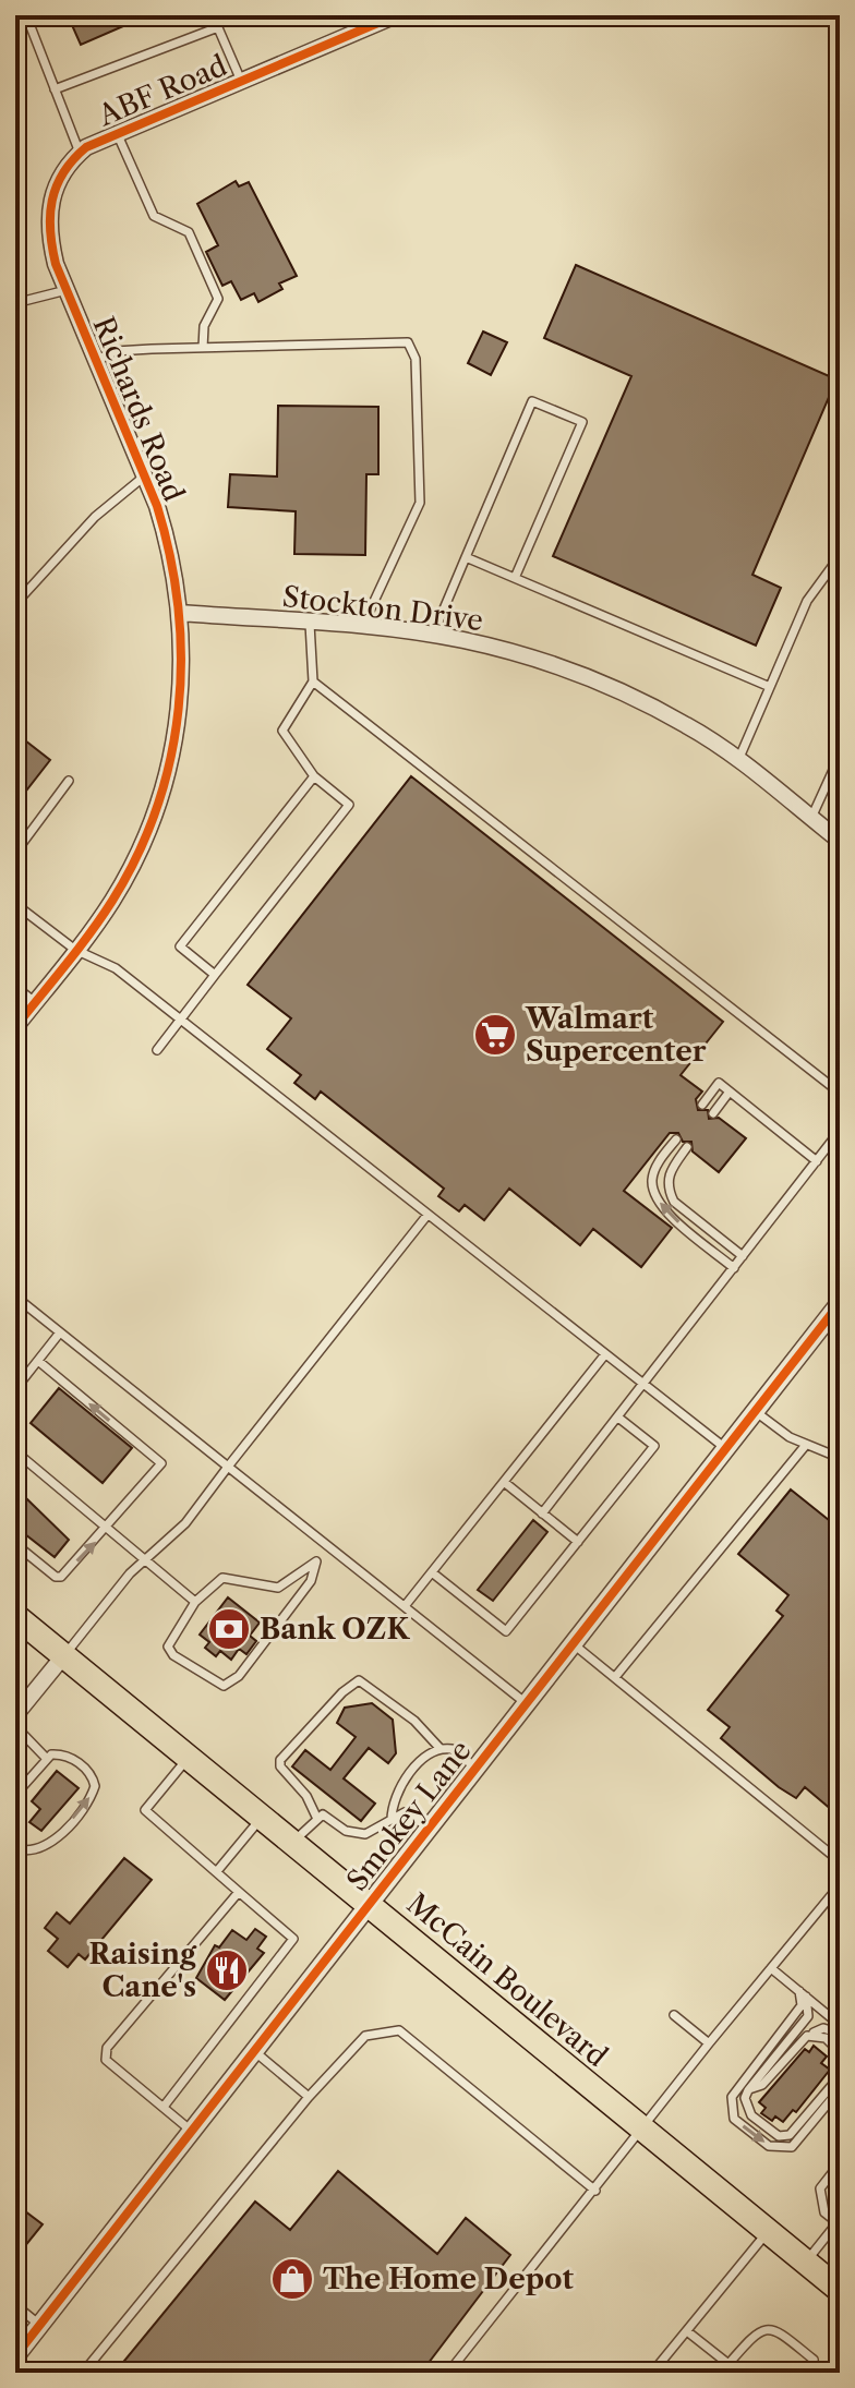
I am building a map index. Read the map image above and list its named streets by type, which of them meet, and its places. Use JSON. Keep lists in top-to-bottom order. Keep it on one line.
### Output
{"streets":{"main road":["McCain Boulevard"],"street":["ABF Road","Richards Road","Stockton Drive","Smokey Lane"]},"crossings":[["ABF Road","Richards Road"],["Richards Road","Stockton Drive"],["Smokey Lane","McCain Boulevard"]],"places":{"supermarket":["Walmart Supercenter"],"bank":["Bank OZK"],"restaurant":["Raising Cane's"],"shop":["The Home Depot"]}}
